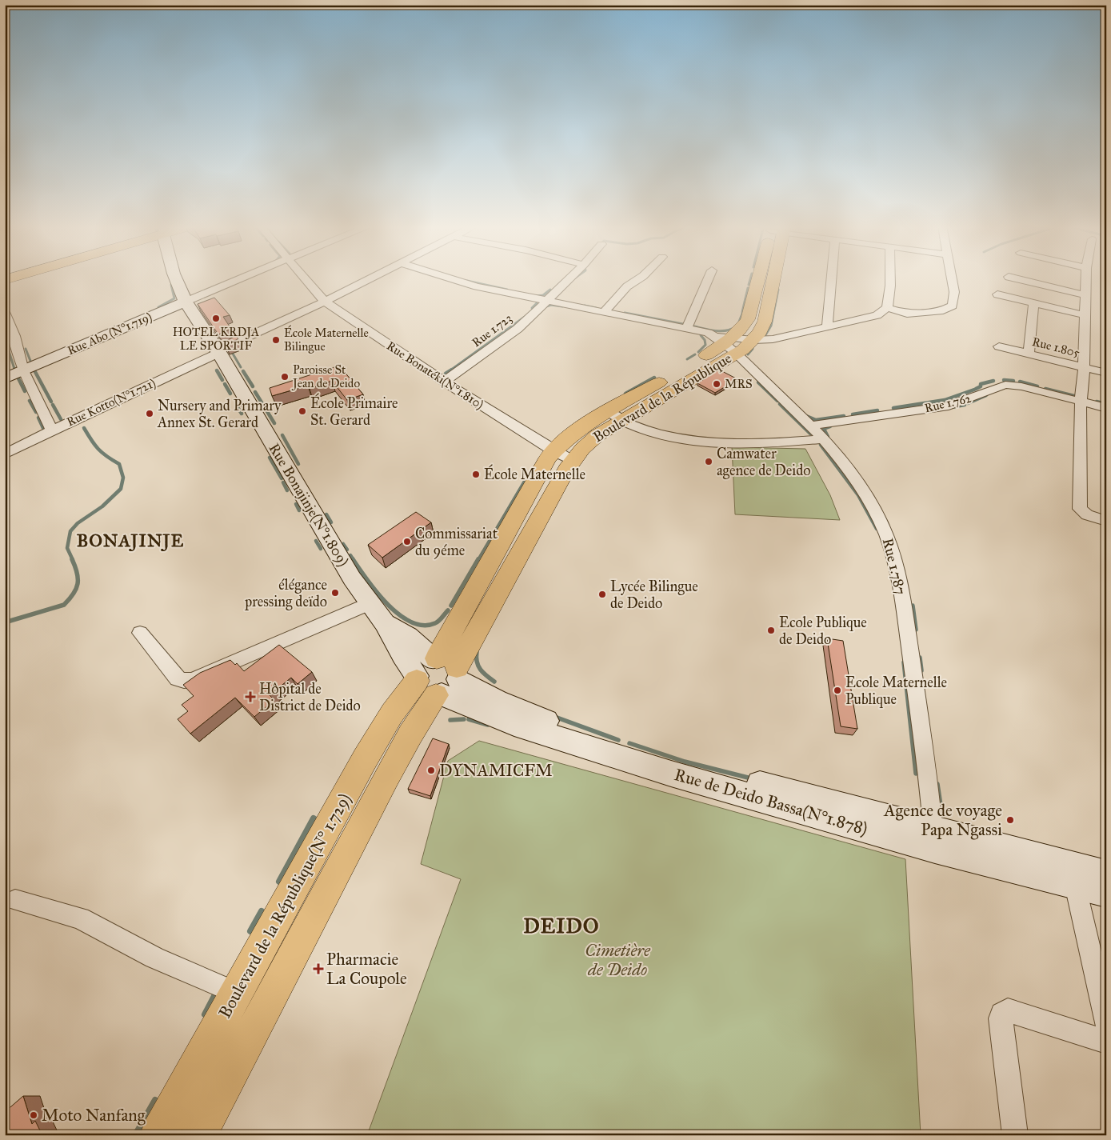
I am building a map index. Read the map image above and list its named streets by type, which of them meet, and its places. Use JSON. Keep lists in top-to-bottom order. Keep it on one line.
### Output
{"streets":{"main road":["Rue Abo (N°1.719)","Boulevard de la République","Rue Bonajinje(N°1.809)","Rue de Deido Bassa(N°1.878)","Boulevard de la République(N° 1.729)"],"street":["Rue 1.723","Rue 1.805","Rue Bonatéki(N°1.810)","Rue Kotto(N°1.721)","Rue 1.762","Rue 1.787"]},"crossings":[["Rue 1.723","Rue Bonatéki(N°1.810)"],["Rue Abo (N°1.719)","Rue Bonajinje(N°1.809)"],["Rue Bonatéki(N°1.810)","Boulevard de la République"],["Rue Bonatéki(N°1.810)","Rue Kotto(N°1.721)"],["Boulevard de la République","Rue Bonajinje(N°1.809)"],["Boulevard de la République","Rue 1.787"],["Boulevard de la République","Rue de Deido Bassa(N°1.878)"],["Boulevard de la République","Boulevard de la République(N° 1.729)"],["Rue Kotto(N°1.721)","Rue Bonajinje(N°1.809)"],["Rue 1.762","Rue 1.787"],["Rue Bonajinje(N°1.809)","Rue de Deido Bassa(N°1.878)"],["Rue Bonajinje(N°1.809)","Boulevard de la République(N° 1.729)"],["Rue 1.787","Rue de Deido Bassa(N°1.878)"],["Rue de Deido Bassa(N°1.878)","Boulevard de la République(N° 1.729)"]],"districts":["BONAJINJE","DEIDO"],"parks":["Cimetière de Deido"],"places":{"other":["HOTEL KRDJA LE SPORTIF","École Maternelle Bilingue","Paroisse St Jean de Deido","MRS","École Primaire St. Gerard","Nursery and Primary Annex St. Gerard","Camwater agence de Deido","École Maternelle","Commissariat du 9éme","élégance pressing deïdo","Lycée Bilingue de Deido","Ecole Publique de Deido","Ecole Maternelle Publique","DYNAMICFM","Agence de voyage Papa Ngassi","Moto Nanfang"],"health":["Hôpital de District de Deido","Pharmacie La Coupole"]}}
